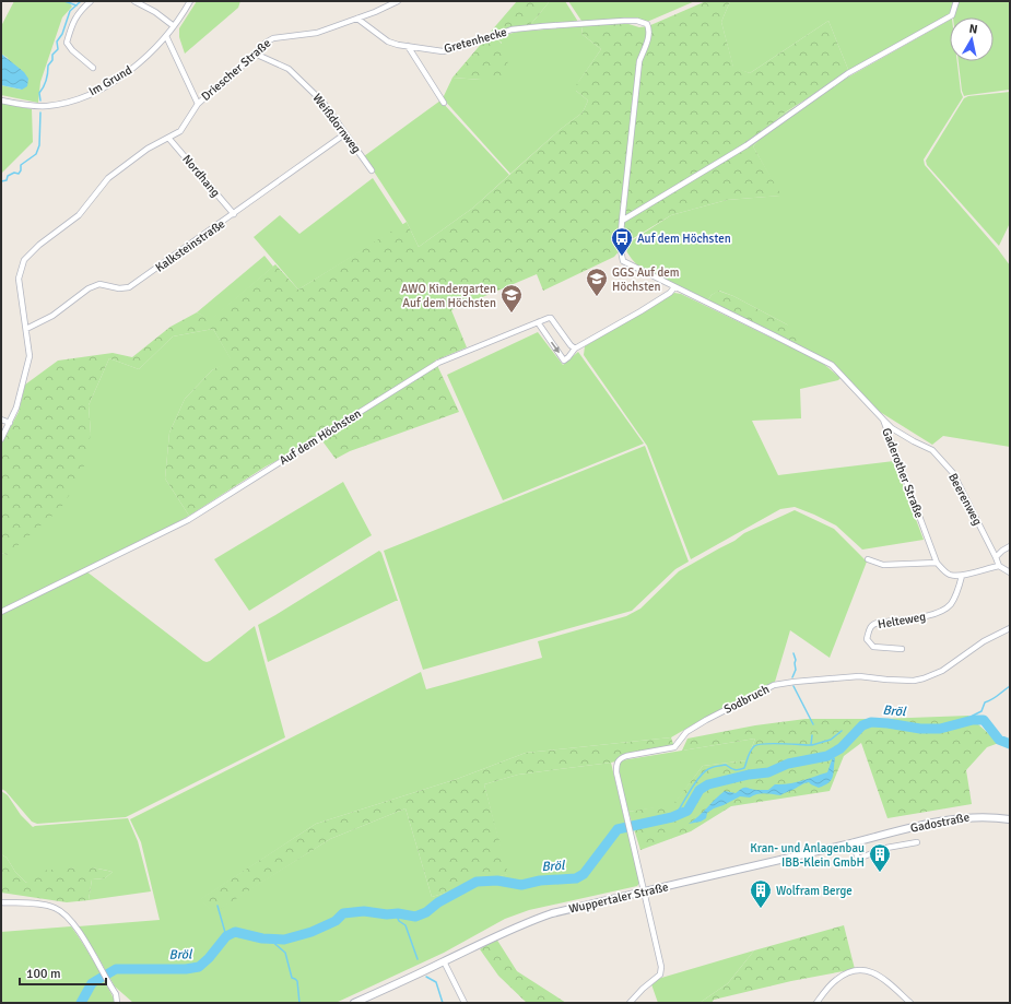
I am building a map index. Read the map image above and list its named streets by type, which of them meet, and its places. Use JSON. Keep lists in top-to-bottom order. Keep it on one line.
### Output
{"streets":{"main road":["Gadostraße","Wuppertaler Straße"],"street":["Gretenhecke","Driescher Straße","Im Grund","Weißdornweg","Nordhang","Kalksteinstraße","Auf dem Höchsten","Gaderother Straße","Beerenweg","Helteweg","Sodbruch"]},"crossings":[["Gretenhecke","Driescher Straße"],["Gretenhecke","Gaderother Straße"],["Driescher Straße","Im Grund"],["Driescher Straße","Weißdornweg"],["Weißdornweg","Kalksteinstraße"],["Nordhang","Kalksteinstraße"],["Gaderother Straße","Beerenweg"],["Sodbruch","Wuppertaler Straße"],["Gadostraße","Wuppertaler Straße"]],"water":["Bröl"],"places":{"bus stop":["Auf dem Höchsten"],"school or university":["GGS Auf dem Höchsten","AWO Kindergarten Auf dem Höchsten"],"building":["Kran- und Anlagenbau IBB-Klein GmbH","Wolfram Berge"]},"scale_bar":"100 m","north":"top"}
